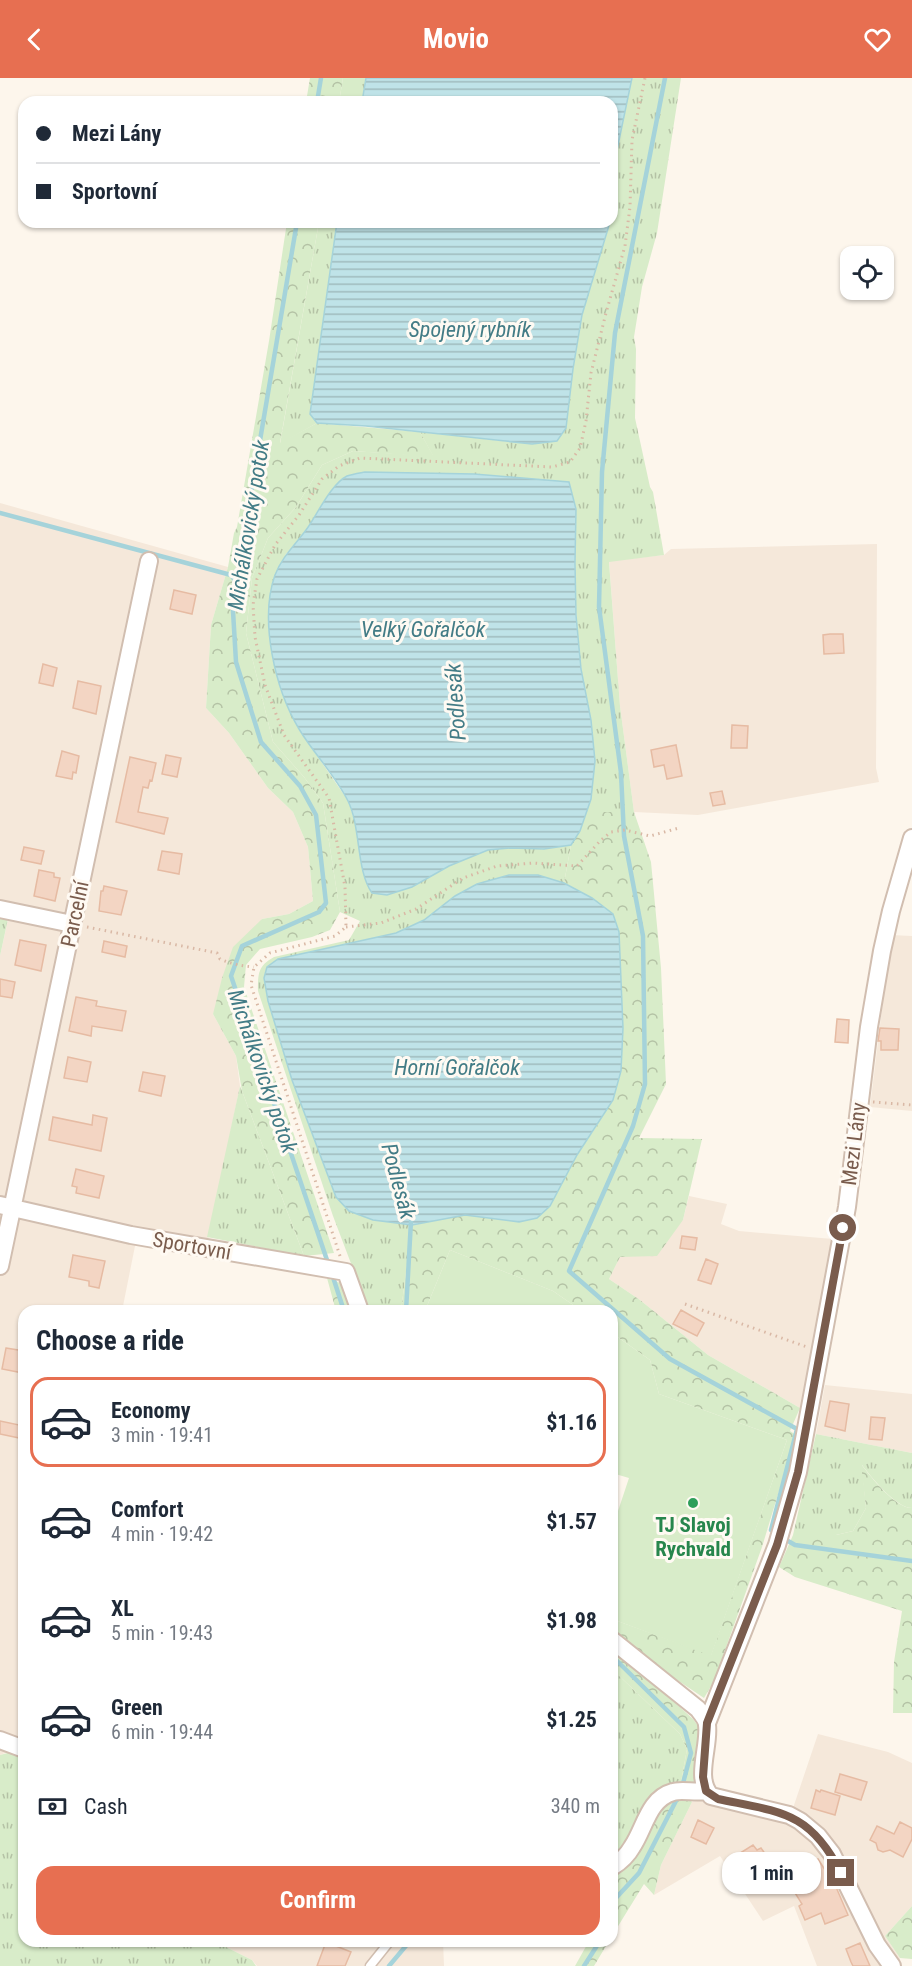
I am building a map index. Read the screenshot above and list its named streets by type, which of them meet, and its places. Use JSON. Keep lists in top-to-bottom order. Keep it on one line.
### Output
{"streets":{"street":["Parcelní","Mezi Lány","Sportovní"]},"crossings":[["Parcelní","Sportovní"]],"water":["Spojený rybník","Michálkovický potok","Velký Gořalčok","Podlesák","Horní Gořalčok"],"places":["TJ Slavoj Rychvald"],"page":{"header":"Movio","banner":["Mezi Lány","Sportovní"],"heading":"Choose a ride","list":[{"name":"Economy","note":"3 min · 19:41","value":"$1.16"},{"name":"Comfort","note":"4 min · 19:42","value":"$1.57"},{"name":"XL","note":"5 min · 19:43","value":"$1.98"},{"name":"Green","note":"6 min · 19:44","value":"$1.25"}],"pay":["Cash","340 m"],"bubble":"1 min","buttons":"Confirm"}}
